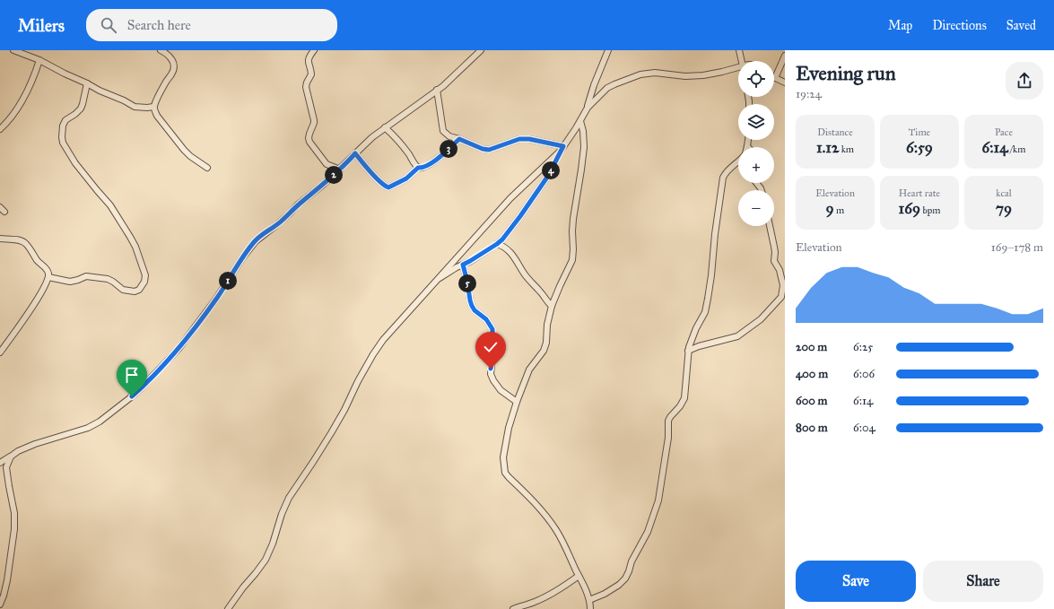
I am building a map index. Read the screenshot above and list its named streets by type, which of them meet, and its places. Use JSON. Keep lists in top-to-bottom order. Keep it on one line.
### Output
{"page":{"header":"Milers","search":"Search here","nav":["Map","Directions","Saved"],"heading":["Evening run","19:24"],"map_buttons":["+","−"],"stats":[["Distance","1.12 km"],["Time","6:59"],["Pace","6:14 /km"],["Elevation","9 m"],["Heart rate","169 bpm"],["kcal","79"]],"pins":["3","4","2","1","5"],"chart":["Elevation","169–178 m"],"list":[{"name":"200 m","note":"6:25"},{"name":"400 m","note":"6:06"},{"name":"600 m","note":"6:14"},{"name":"800 m","note":"6:04"}],"buttons":["Save","Share"]}}
